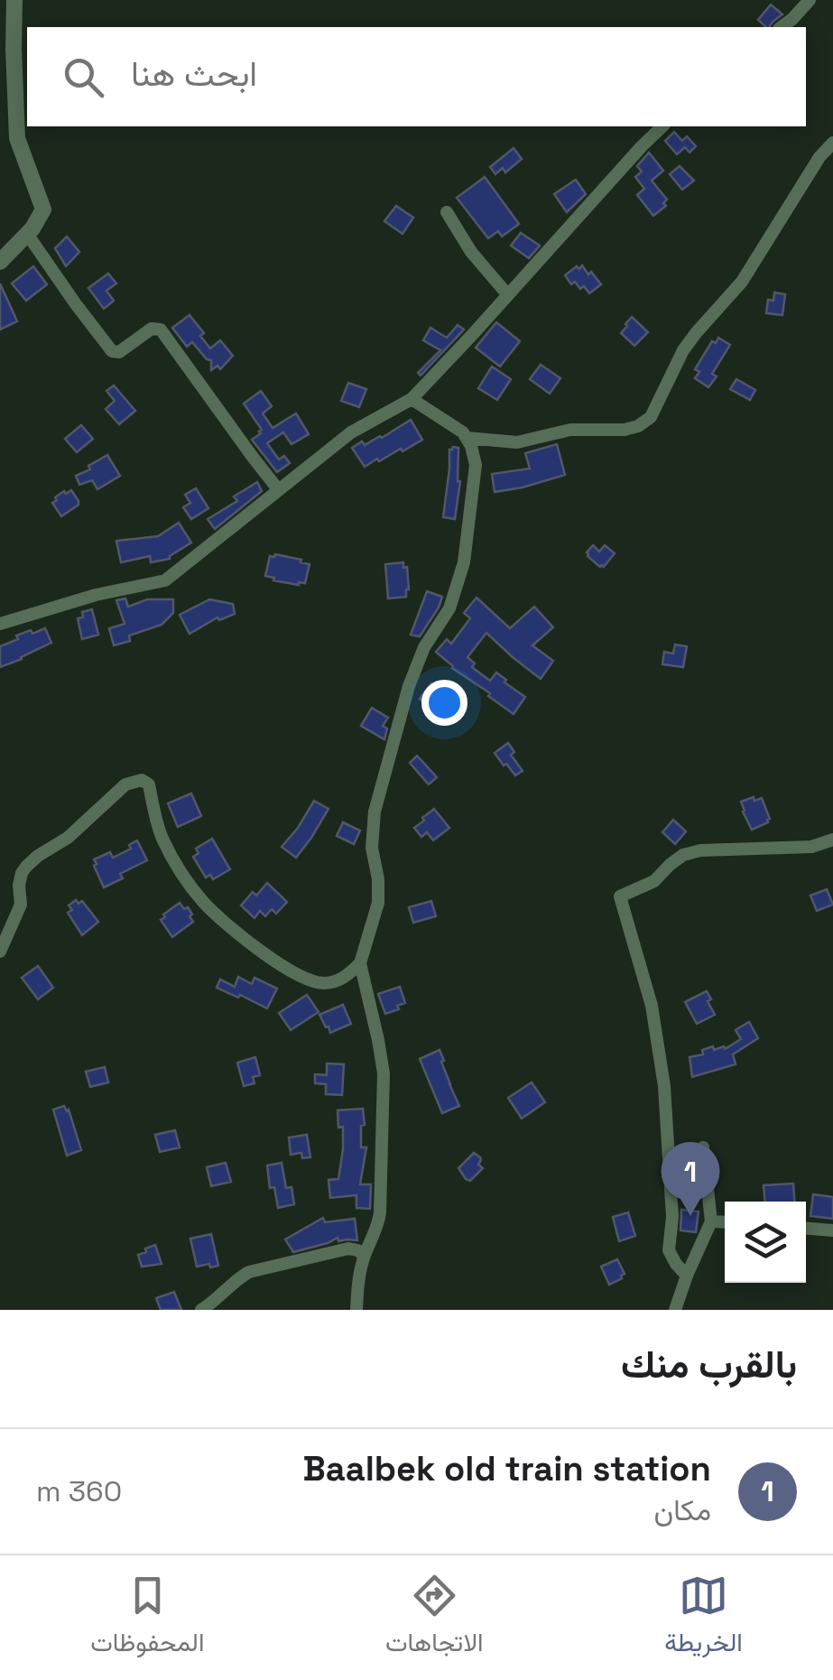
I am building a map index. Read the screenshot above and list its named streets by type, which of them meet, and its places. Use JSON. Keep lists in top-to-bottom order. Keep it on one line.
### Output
{"page":{"search":"ابحث هنا","pins":"1","heading":"بالقرب منك","list":[{"mark":"1","name":"Baalbek old train station","note":"مكان","value":"360 m"}],"nav":["الخريطة","الاتجاهات","المحفوظات"]}}
